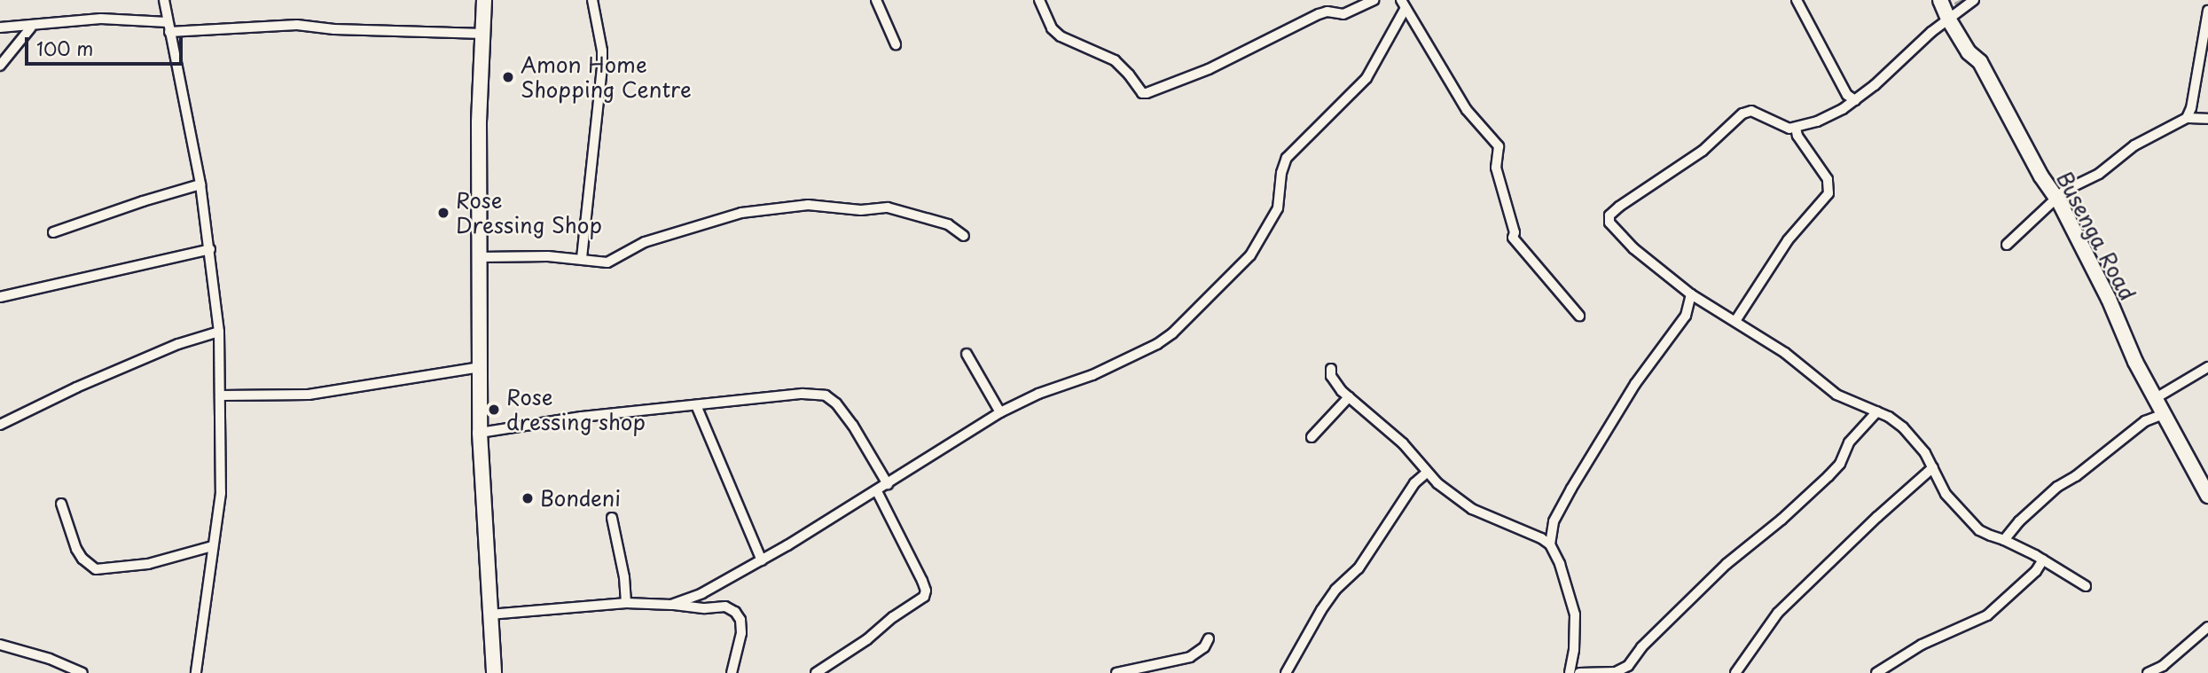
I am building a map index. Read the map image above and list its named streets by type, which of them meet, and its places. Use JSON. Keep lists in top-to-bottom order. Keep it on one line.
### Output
{"streets":{"main road":["Busenga Road"]},"places":["Amon Home Shopping Centre","Rose Dressing Shop","Rose dressing shop","Bondeni"],"scale_bar":"100 m"}
